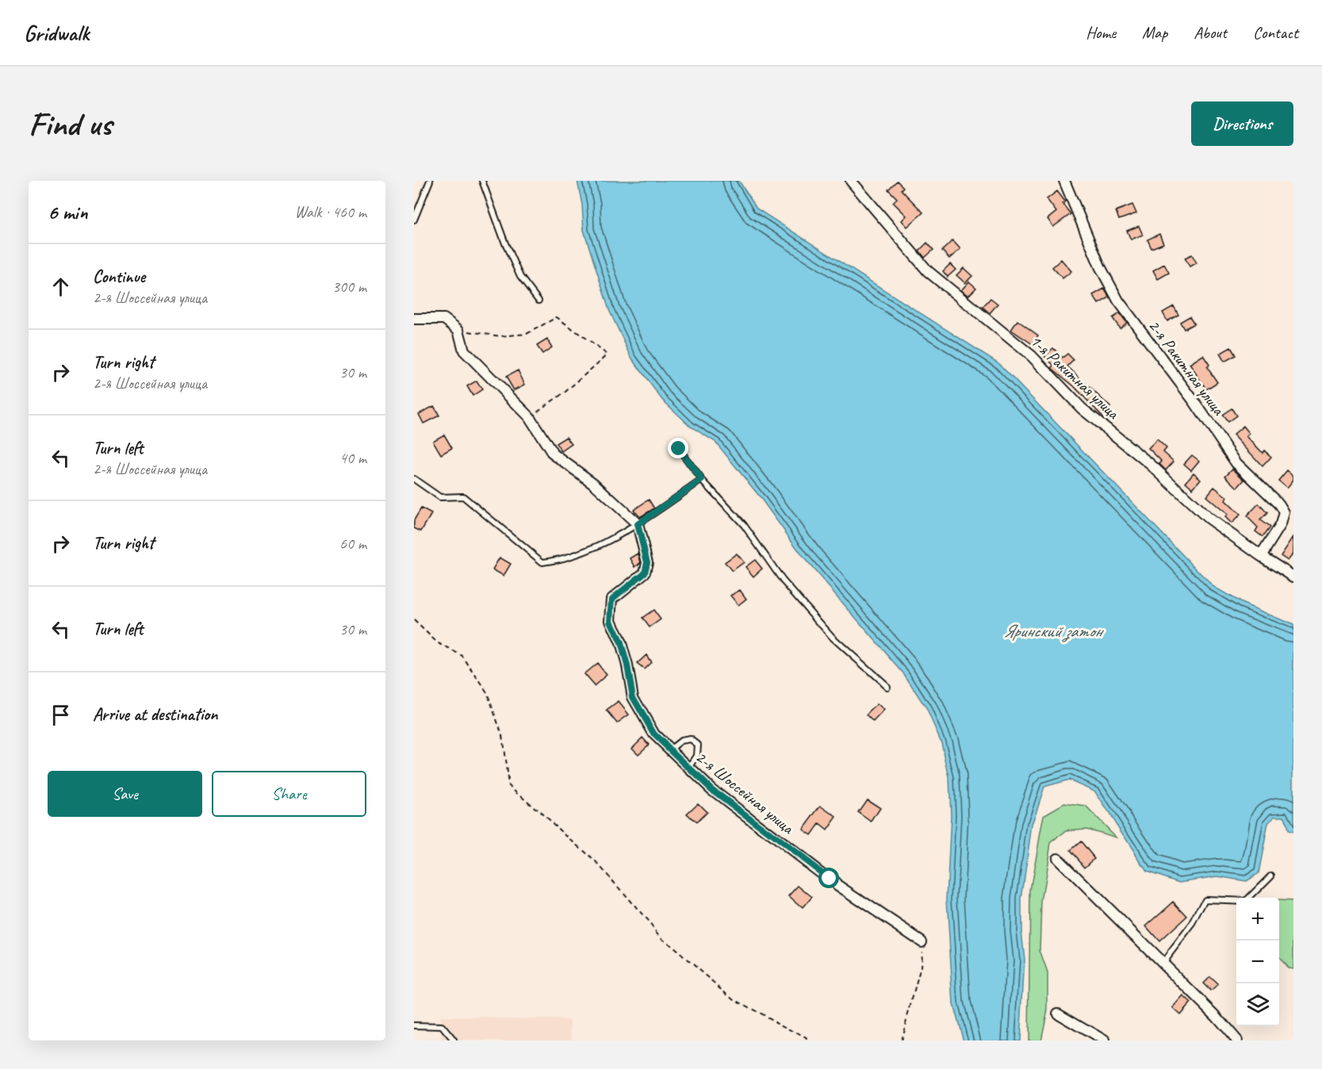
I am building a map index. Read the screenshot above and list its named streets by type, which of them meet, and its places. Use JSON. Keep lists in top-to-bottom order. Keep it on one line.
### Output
{"streets":{"street":["2-я Ракитная улица","1-я Ракитная улица","2-я Шоссейная улица"]},"crossings":[["2-я Ракитная улица","1-я Ракитная улица"]],"water":["Яринский затон"],"page":{"header":"Gridwalk","nav":["Home","Map","About","Contact"],"buttons":["Directions",["Save","Share"]],"title":"Find us","heading":["6 min","Walk · 460 m"],"list":[["Continue","2-я Шоссейная улица","300 m"],["Turn right","2-я Шоссейная улица","30 m"],["Turn left","2-я Шоссейная улица","40 m"],["Turn right","60 m"],["Turn left","30 m"],"Arrive at destination"],"map_buttons":["+","−"]}}
